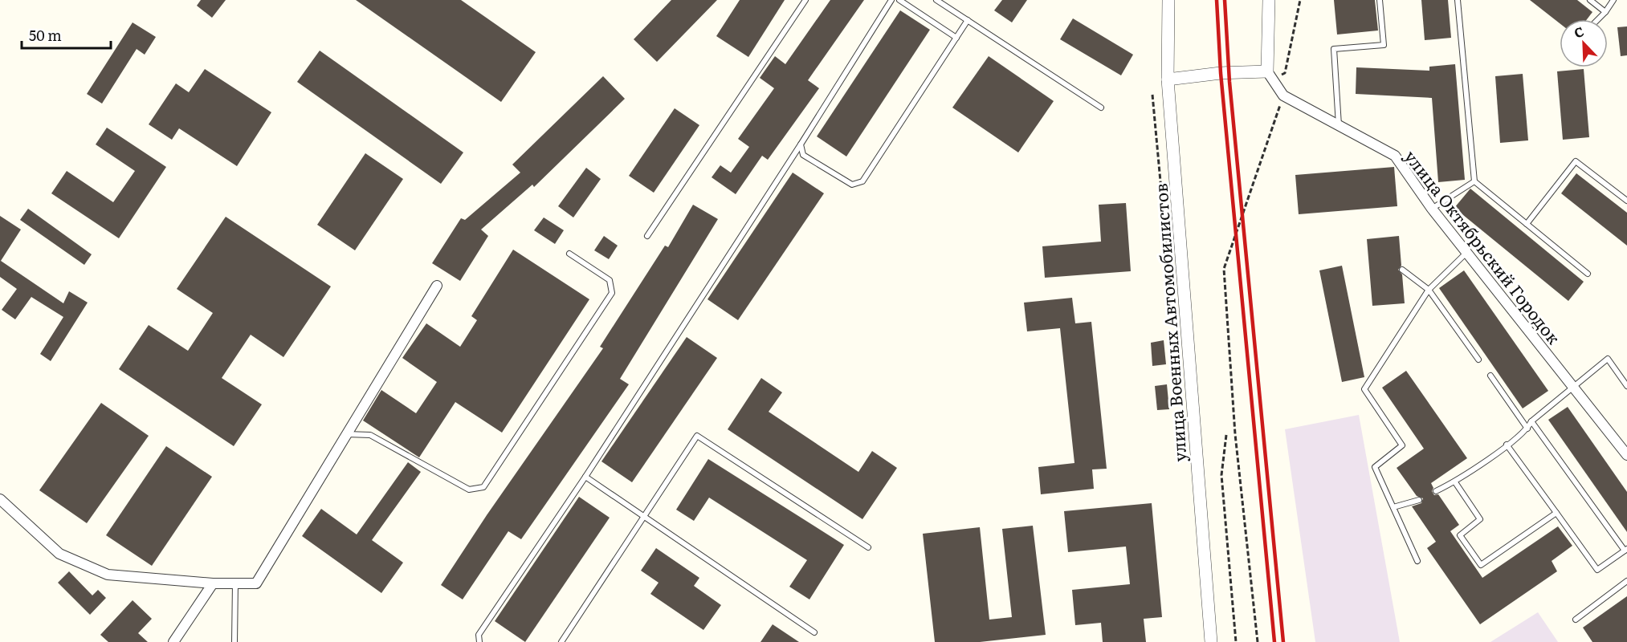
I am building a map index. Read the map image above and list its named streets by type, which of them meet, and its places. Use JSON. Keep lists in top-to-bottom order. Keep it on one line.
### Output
{"streets":{"street":["улица Октябрьский Городок","улица Военных Автомобилистов"]},"scale_bar":"50 m","north":"top left"}
